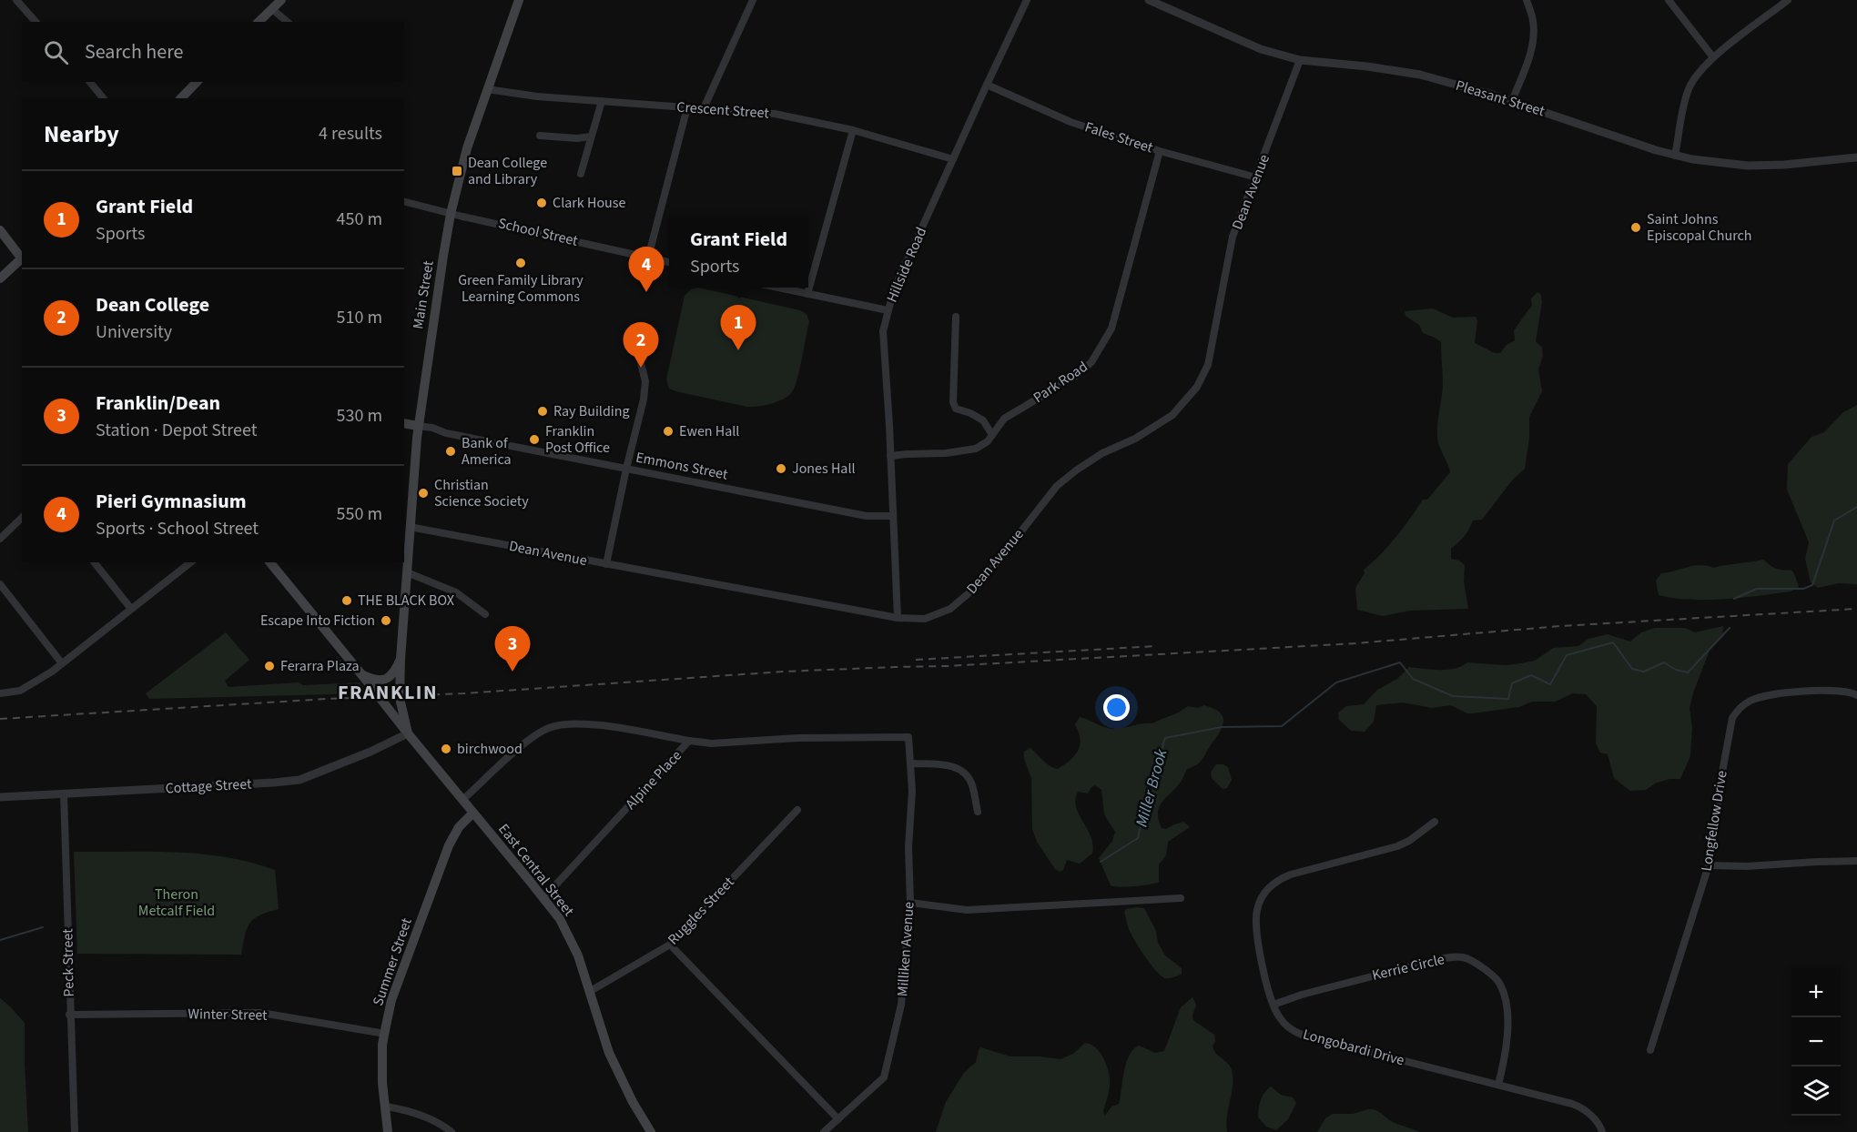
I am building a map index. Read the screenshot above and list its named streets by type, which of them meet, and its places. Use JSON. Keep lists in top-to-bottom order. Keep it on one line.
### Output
{"streets":{"main road":["Main Street","Emmons Street","East Central Street","Summer Street"],"street":["Pleasant Street","Crescent Street","Fales Street","Dean Avenue","School Street","Hillside Road","Park Road","Alpine Place","Cottage Street","Longfellow Drive","Ruggles Street","Milliken Avenue","Peck Street","Kerrie Circle","Winter Street","Longobardi Drive"]},"crossings":[["Pleasant Street","Dean Avenue"],["Crescent Street","Hillside Road"],["Crescent Street","Main Street"],["Fales Street","Dean Avenue"],["Fales Street","Hillside Road"],["Fales Street","Park Road"],["Dean Avenue","Hillside Road"],["Dean Avenue","Main Street"],["School Street","Main Street"],["Hillside Road","Park Road"],["Hillside Road","Emmons Street"],["Main Street","Emmons Street"],["Main Street","Cottage Street"],["Main Street","East Central Street"],["Alpine Place","East Central Street"],["Alpine Place","Milliken Avenue"],["Cottage Street","East Central Street"],["Cottage Street","Peck Street"],["East Central Street","Ruggles Street"],["East Central Street","Summer Street"],["Summer Street","Winter Street"],["Peck Street","Winter Street"],["Kerrie Circle","Longobardi Drive"]],"districts":["FRANKLIN"],"water":["Miller Brook"],"parks":["Theron Metcalf Field"],"places":{"transit":["Dean College and Library"],"other":["Clark House","Saint Johns Episcopal Church","Green Family Library Learning Commons","Ray Building","Ewen Hall","Franklin Post Office","Bank of America","Jones Hall","Christian Science Society","THE BLACK BOX","Escape Into Fiction","Ferarra Plaza","birchwood"]},"page":{"search":"Search here","heading":["Nearby","4 results"],"list":[{"mark":"1","name":"Grant Field","note":"Sports","value":"450 m"},{"mark":"2","name":"Dean College","note":"University","value":"510 m"},{"mark":"3","name":"Franklin/Dean","note":"Station · Depot Street","value":"530 m"},{"mark":"4","name":"Pieri Gymnasium","note":"Sports · School Street","value":"550 m"}],"popup":["Grant Field","Sports"],"pins":["4","1","2","3"],"map_buttons":["+","−"]}}
